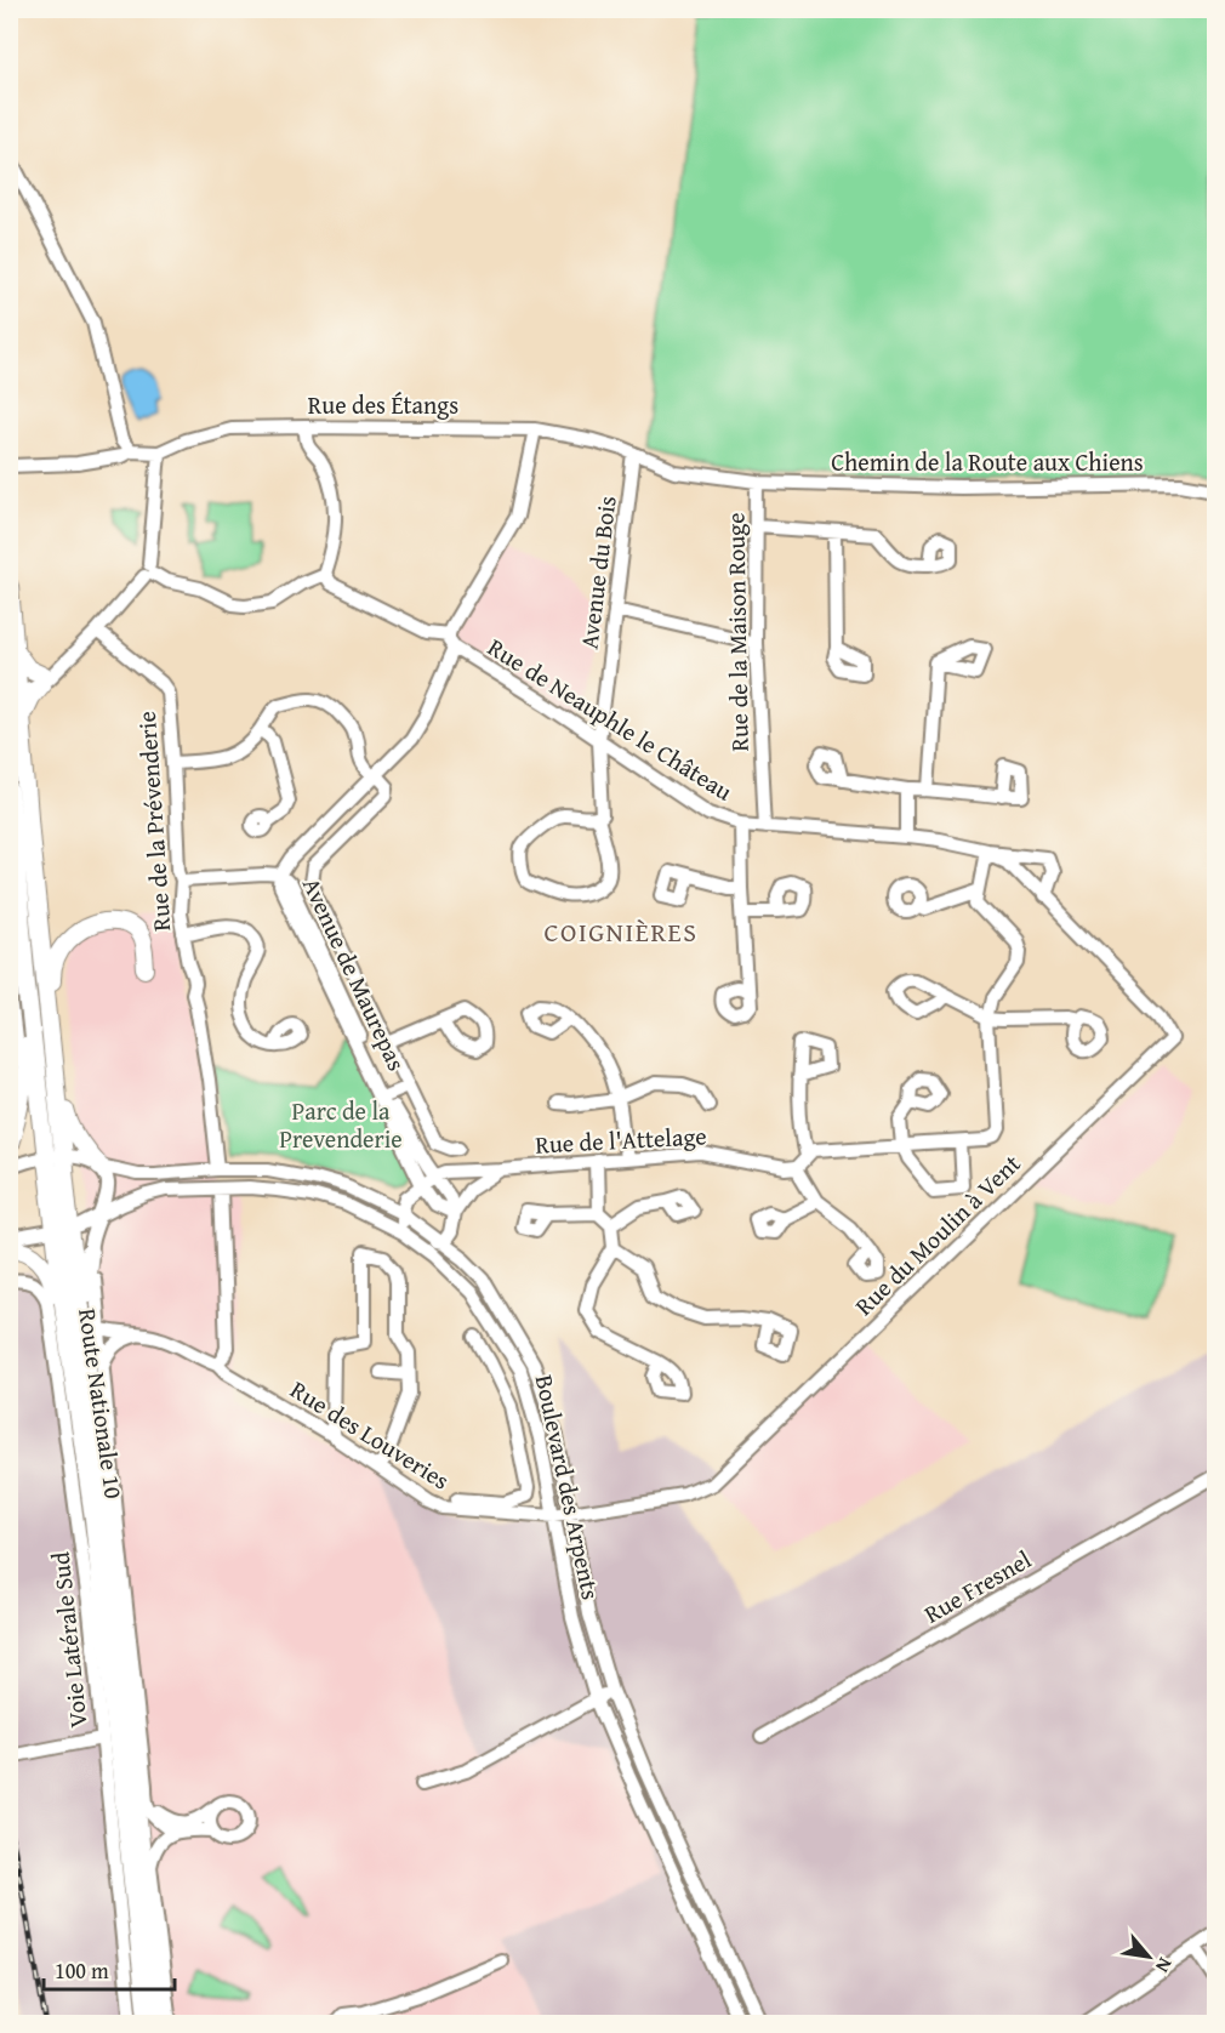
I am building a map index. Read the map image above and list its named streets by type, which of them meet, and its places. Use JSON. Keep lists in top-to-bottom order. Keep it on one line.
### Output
{"streets":{"main road":["Route Nationale 10"],"street":["Rue des Étangs","Chemin de la Route aux Chiens","Avenue du Bois","Rue de la Maison Rouge","Rue de Neauphle le Château","Rue de la Prévenderie","Avenue de Maurepas","Rue de l'Attelage","Rue du Moulin à Vent","Rue des Louveries","Boulevard des Arpents","Rue Fresnel","Voie Latérale Sud"]},"crossings":[["Rue des Étangs","Chemin de la Route aux Chiens"],["Rue des Étangs","Avenue du Bois"],["Rue des Étangs","Rue de la Maison Rouge"],["Chemin de la Route aux Chiens","Rue de la Maison Rouge"],["Avenue du Bois","Rue de Neauphle le Château"],["Rue de la Maison Rouge","Rue de Neauphle le Château"],["Rue de Neauphle le Château","Avenue de Maurepas"],["Rue de Neauphle le Château","Rue du Moulin à Vent"],["Rue de la Prévenderie","Boulevard des Arpents"],["Avenue de Maurepas","Rue de l'Attelage"],["Rue de l'Attelage","Boulevard des Arpents"],["Rue du Moulin à Vent","Rue des Louveries"],["Rue du Moulin à Vent","Boulevard des Arpents"],["Route Nationale 10","Boulevard des Arpents"],["Rue des Louveries","Boulevard des Arpents"]],"districts":["COIGNIÈRES"],"parks":["Parc de la Prevenderie"],"scale_bar":"100 m","north":"bottom right"}
